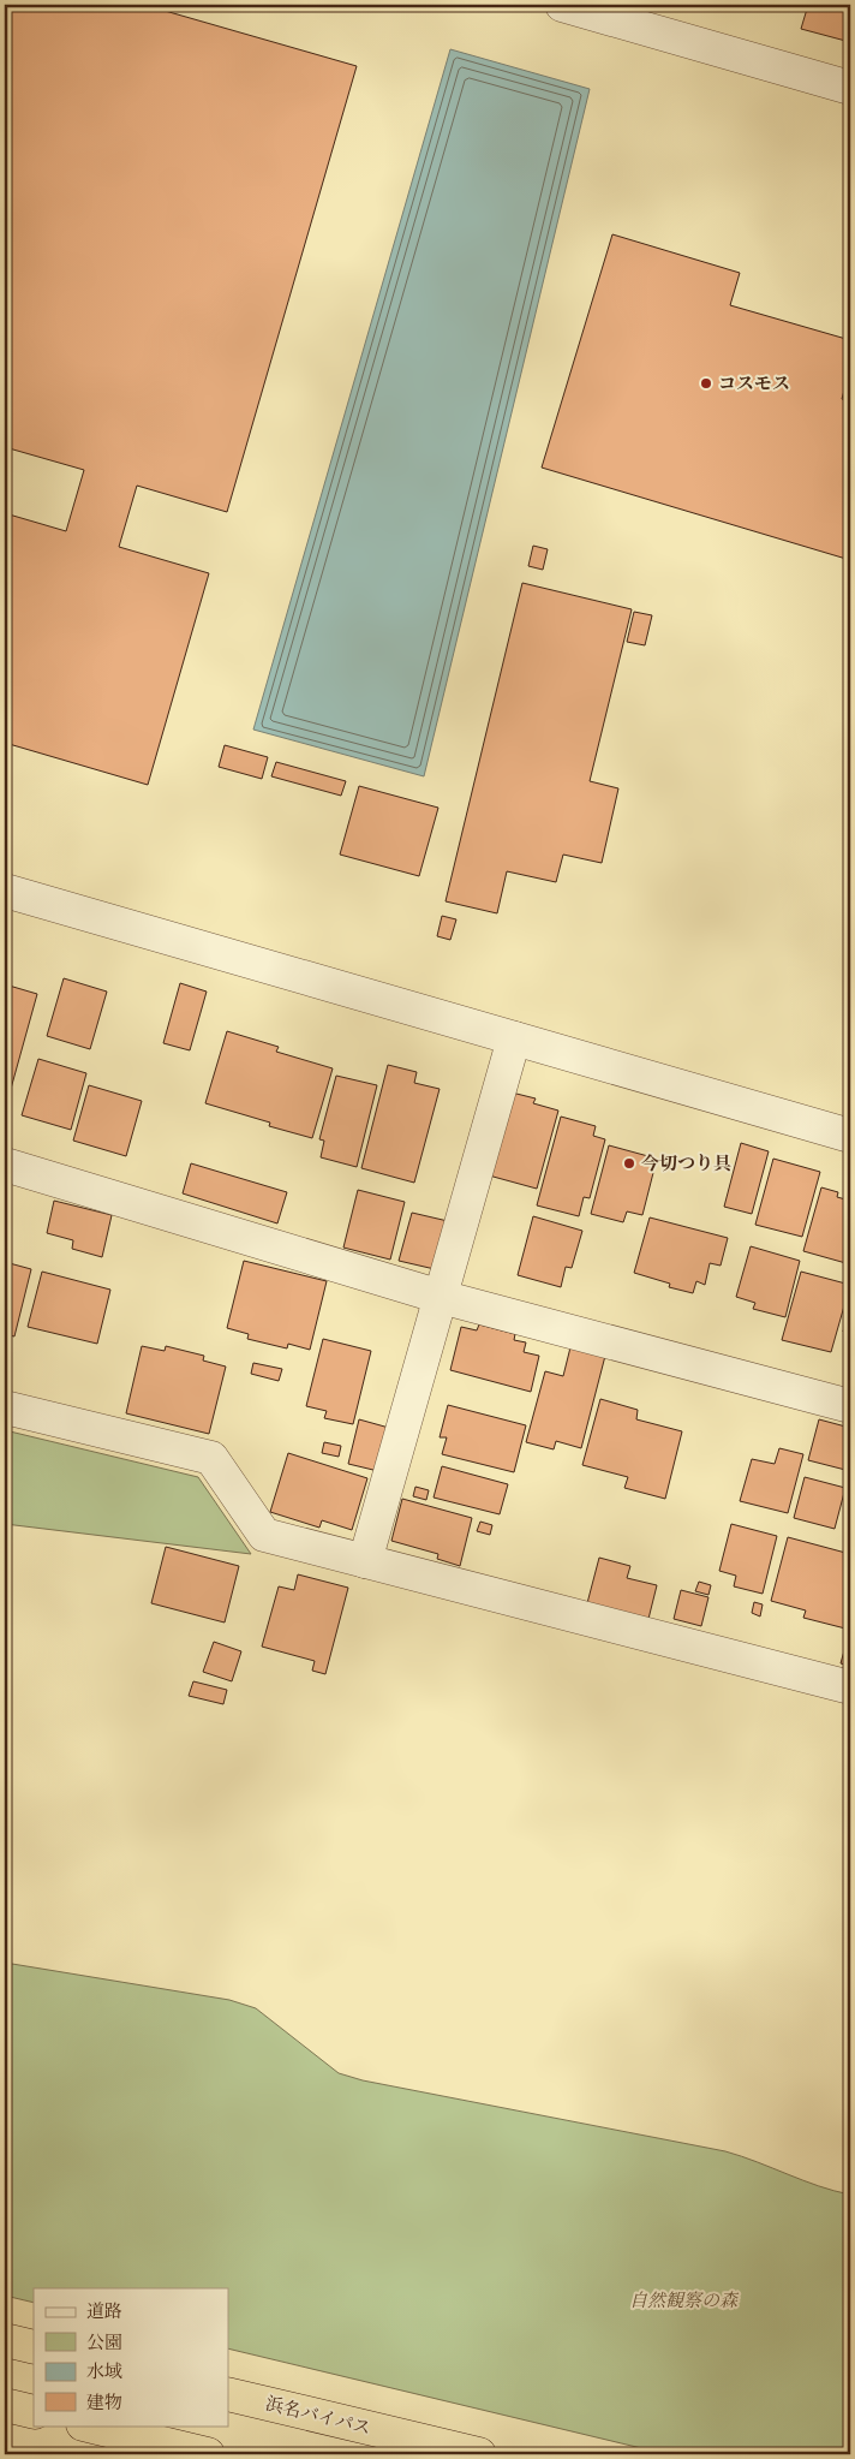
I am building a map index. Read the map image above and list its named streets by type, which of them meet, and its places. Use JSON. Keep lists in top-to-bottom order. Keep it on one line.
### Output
{"streets":{"highway":["浜名バイパス"]},"parks":["自然観察の森"],"places":["コスモス","今切つり具"],"legend":["道路","公園","水域","建物"]}
